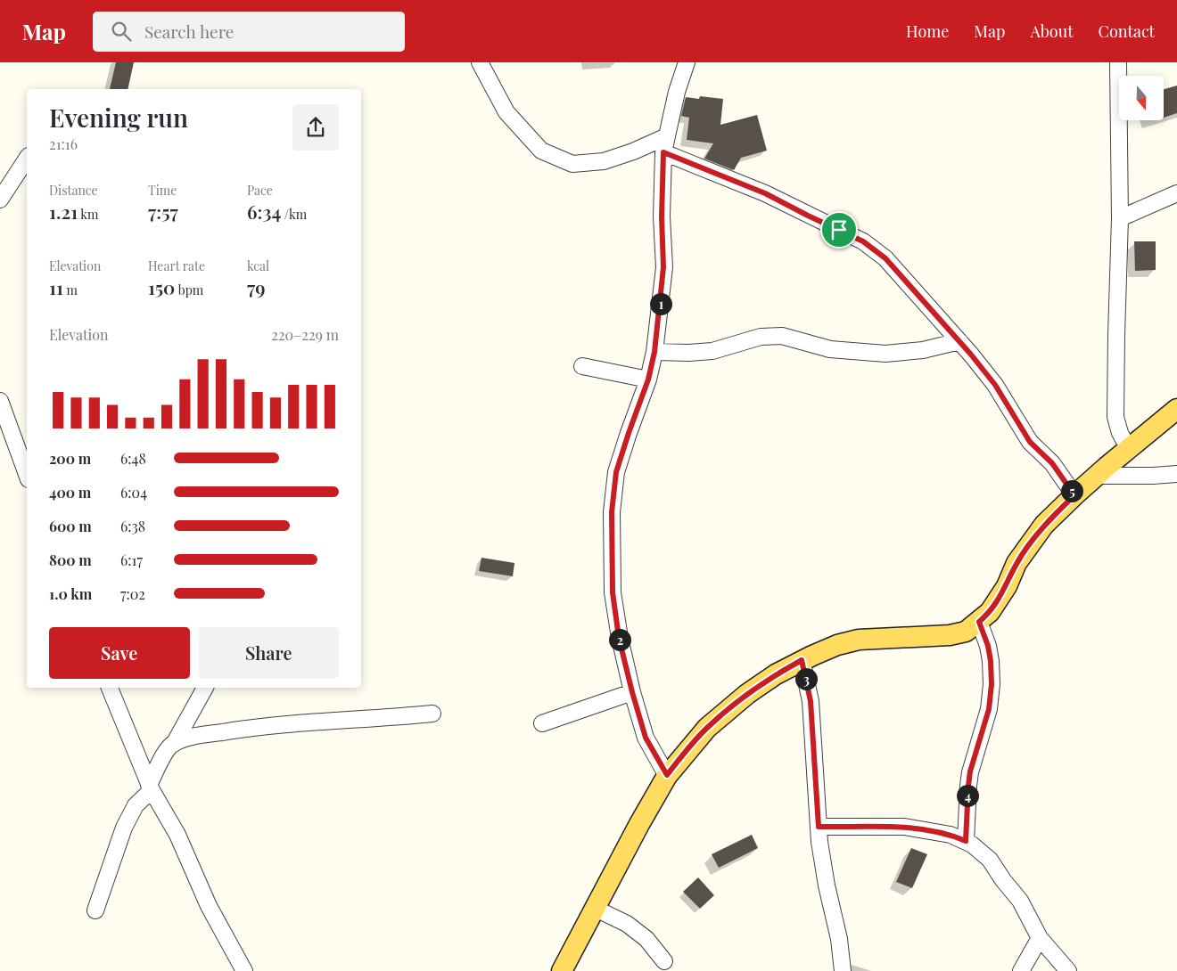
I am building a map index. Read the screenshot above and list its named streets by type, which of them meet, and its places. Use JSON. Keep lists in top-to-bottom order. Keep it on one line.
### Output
{"north":"bottom","page":{"header":"Map","search":"Search here","nav":["Home","Map","About","Contact"],"heading":["Evening run","21:16"],"stats":[["Distance","1.21 km"],["Time","7:57"],["Pace","6:34 /km"],["Elevation","11 m"],["Heart rate","150 bpm"],["kcal","79"]],"pins":["1","5","2","3","4"],"chart":["Elevation","220–229 m"],"list":[{"name":"200 m","note":"6:48"},{"name":"400 m","note":"6:04"},{"name":"600 m","note":"6:38"},{"name":"800 m","note":"6:17"},{"name":"1.0 km","note":"7:02"}],"buttons":["Save","Share"]}}
